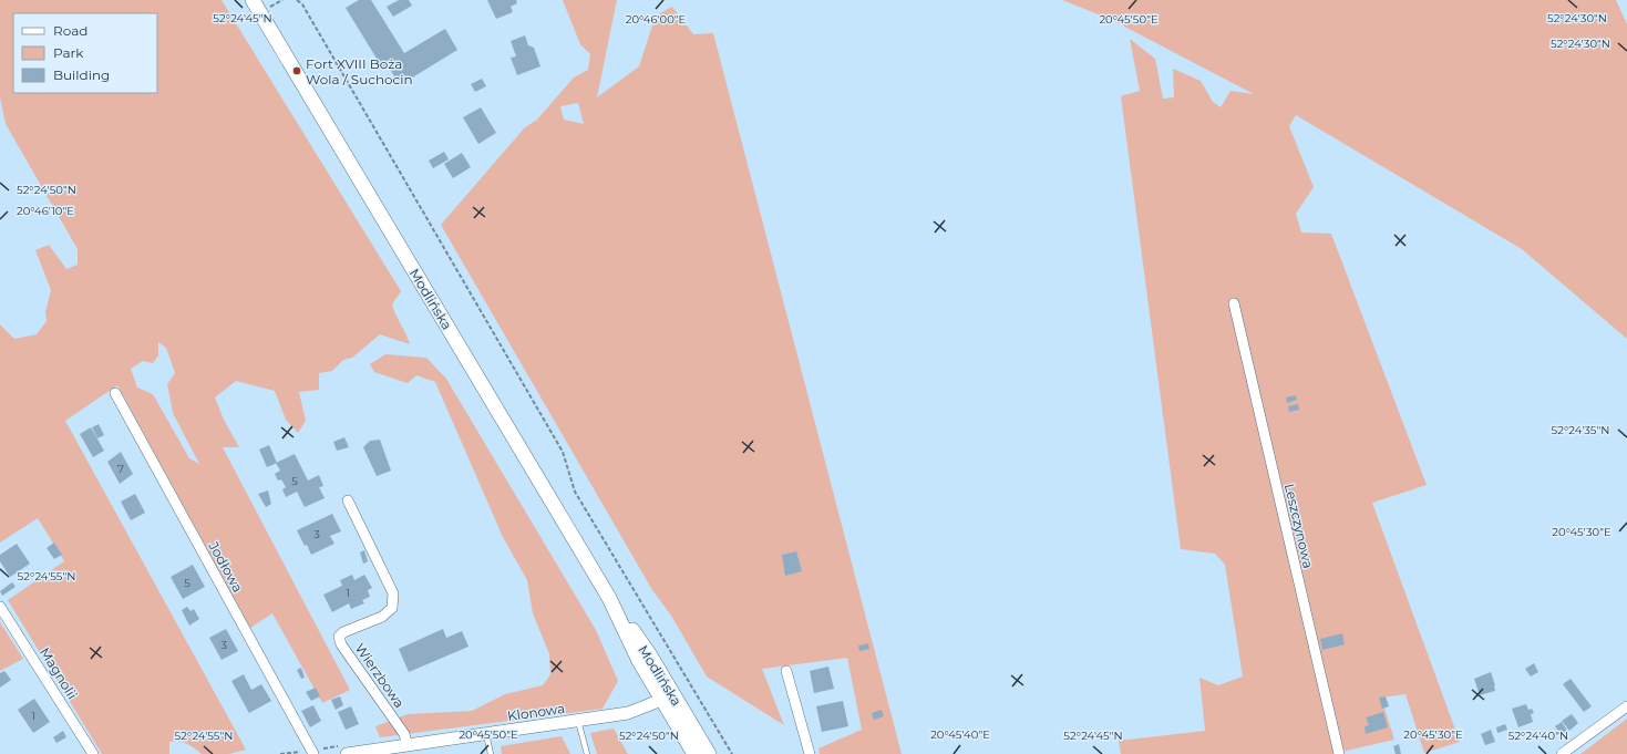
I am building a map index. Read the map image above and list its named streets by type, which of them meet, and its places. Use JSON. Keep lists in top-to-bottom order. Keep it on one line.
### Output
{"streets":{"main road":["Modlińska"],"street":["Leszczynowa","Jodłowa","Magnolii","Wierzbowa","Klonowa"]},"crossings":[["Modlińska","Klonowa"],["Wierzbowa","Klonowa"]],"places":["Fort XVIII Boża Wola / Suchocin"],"house_numbers":["7","5","3","5","1","3","1"],"legend":["Road","Park","Building"],"coordinates":["52°24'30\"N","52°24'45\"N","20°46'00\"E","20°45'50\"E","52°24'50\"N","20°46'10\"E","52°24'35\"N","20°45'30\"E","52°24'55\"N","20°45'40\"E","52°24'40\"N"]}
